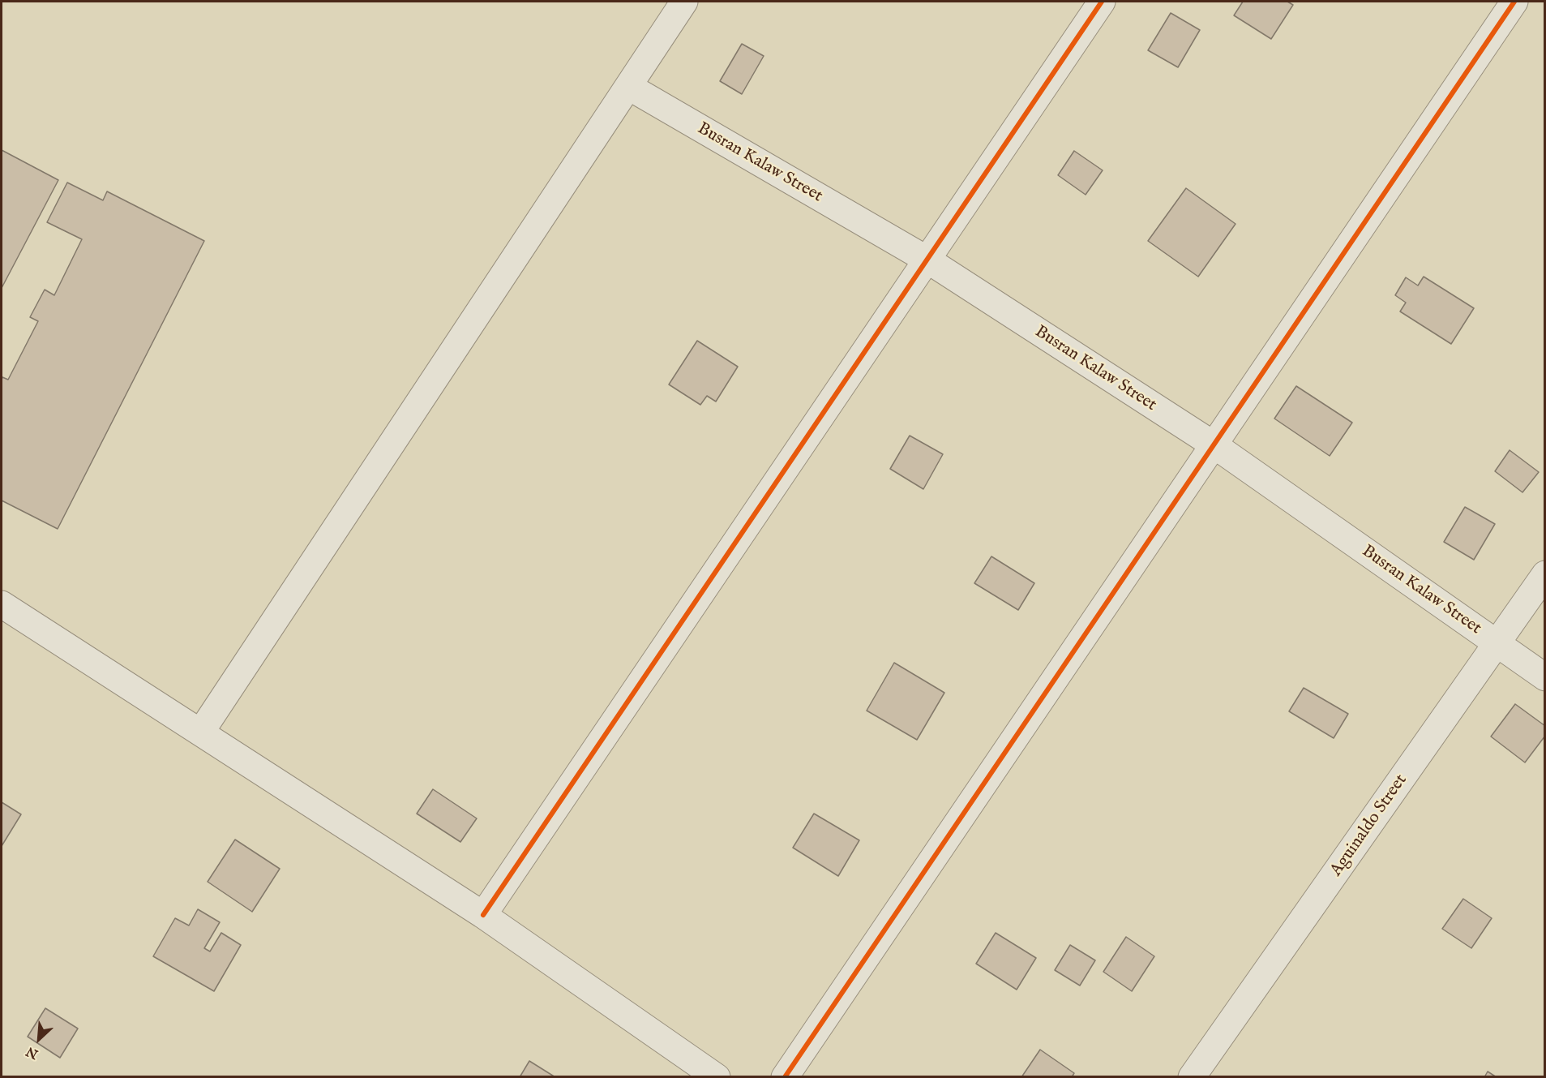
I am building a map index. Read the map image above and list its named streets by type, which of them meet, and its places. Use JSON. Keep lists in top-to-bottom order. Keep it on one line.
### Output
{"streets":{"street":["Busran Kalaw Street","Aguinaldo Street"]},"crossings":[["Busran Kalaw Street","Aguinaldo Street"]],"north":"bottom left"}
